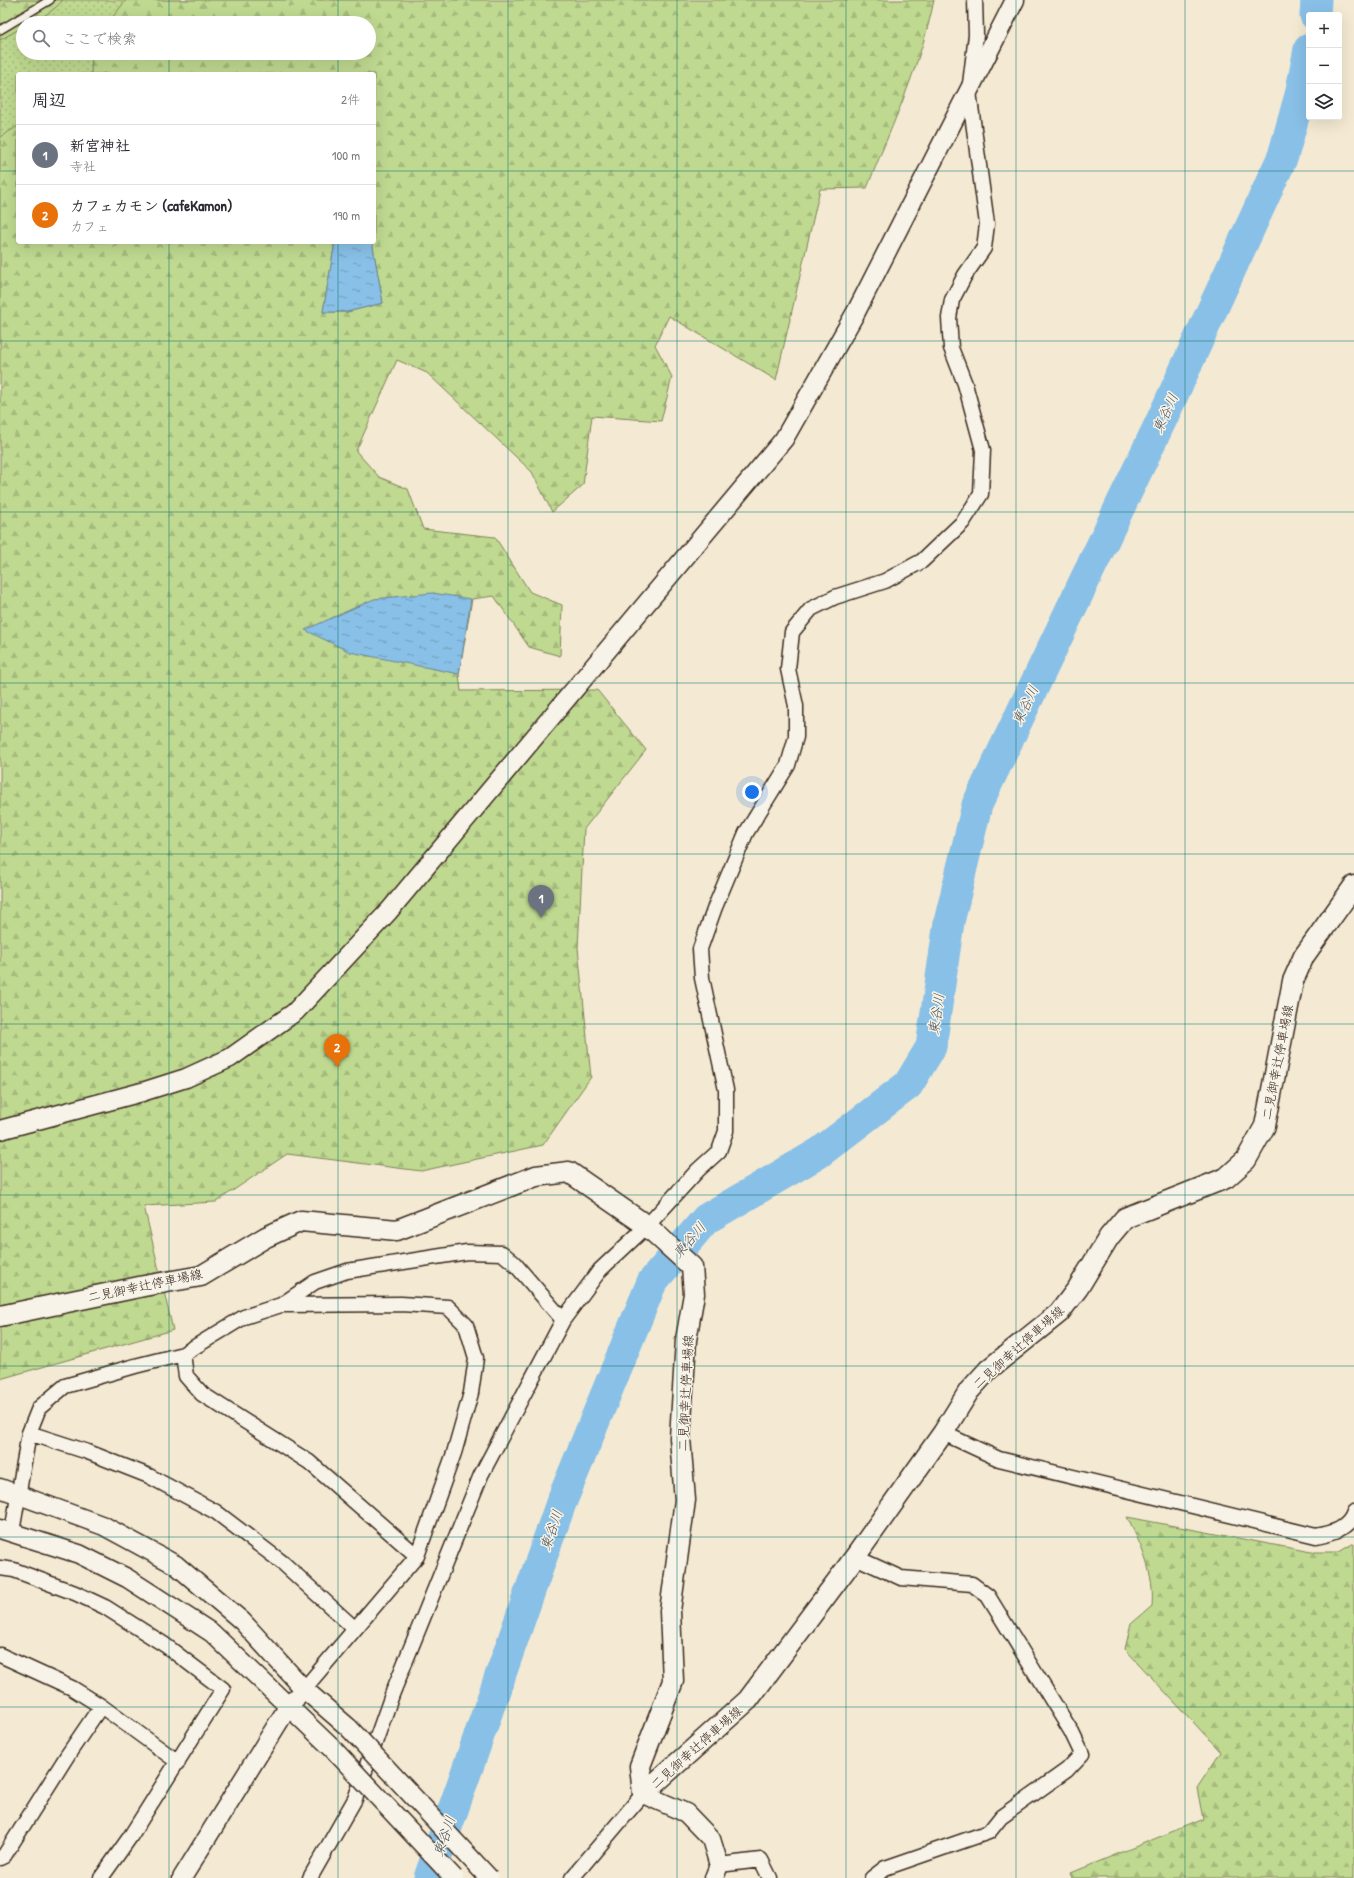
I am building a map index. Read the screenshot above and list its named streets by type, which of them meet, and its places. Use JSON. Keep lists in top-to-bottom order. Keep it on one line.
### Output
{"streets":{"main road":["二見御幸辻停車場線"]},"water":["東谷川"],"page":{"map_buttons":["+","−"],"search":"ここで検索","heading":["周辺","2件"],"list":[{"mark":"1","name":"新宮神社","note":"寺社","value":"100 m"},{"mark":"2","name":"カフェカモン (cafeKamon)","note":"カフェ","value":"190 m"}],"pins":["1","2"]}}
